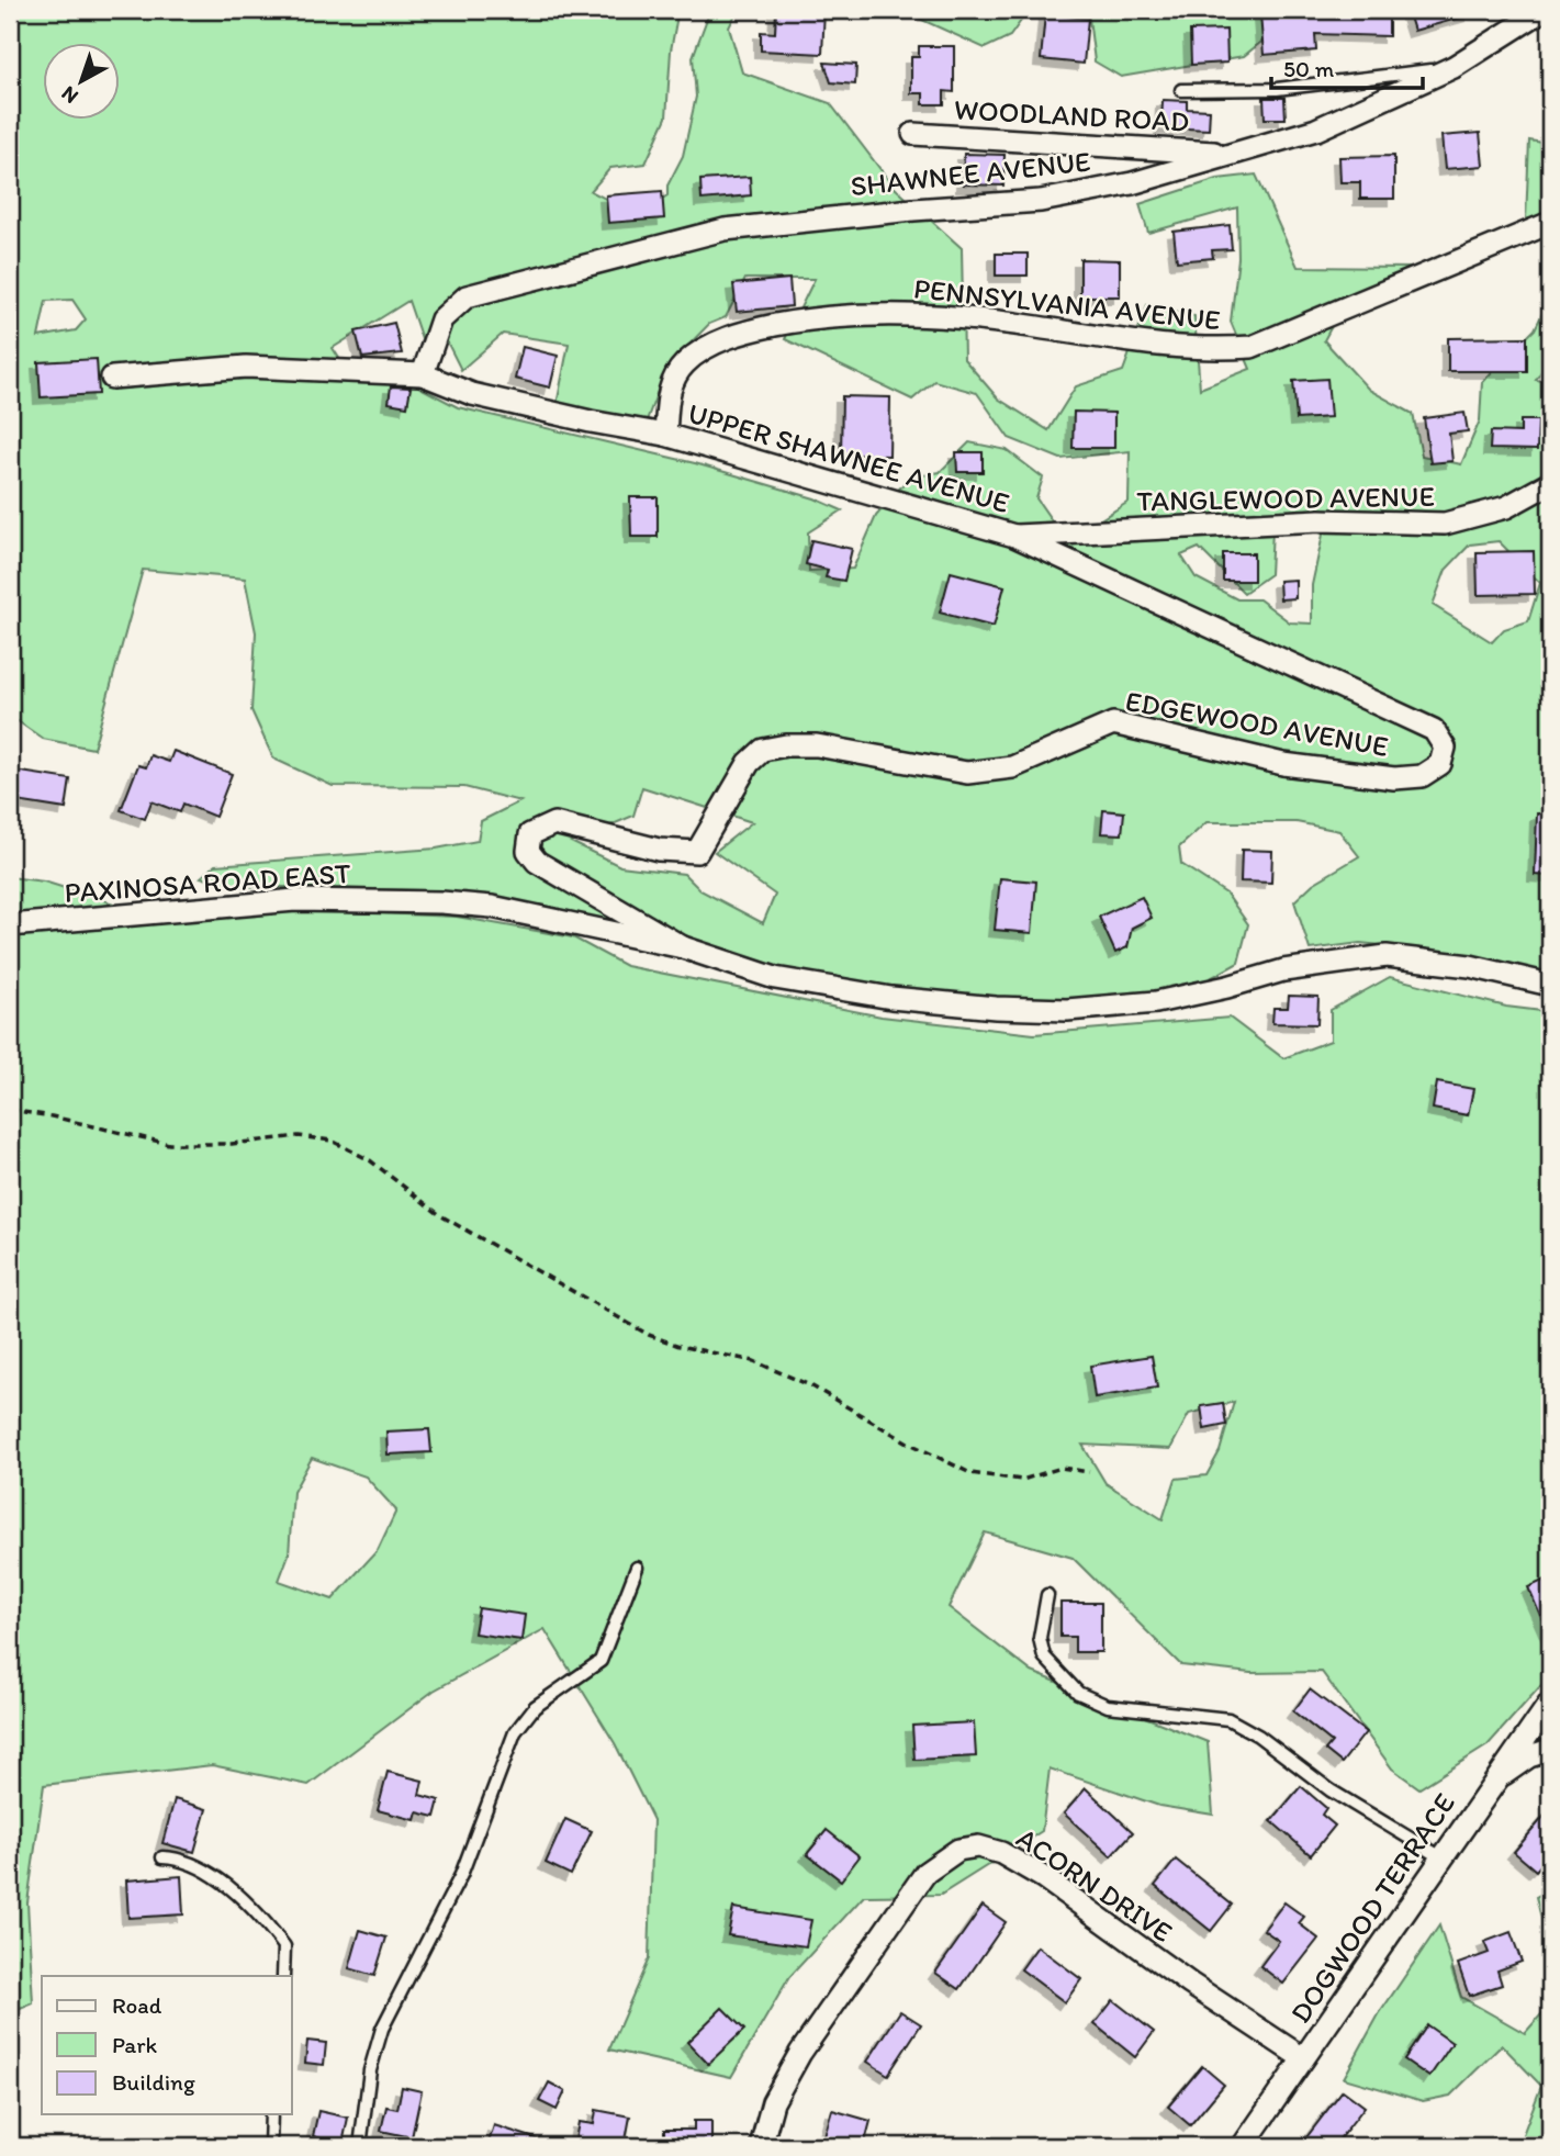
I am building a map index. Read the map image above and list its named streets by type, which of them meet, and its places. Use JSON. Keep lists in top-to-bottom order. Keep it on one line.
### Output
{"streets":{"street":["WOODLAND ROAD","SHAWNEE AVENUE","PENNSYLVANIA AVENUE","UPPER SHAWNEE AVENUE","TANGLEWOOD AVENUE","EDGEWOOD AVENUE","PAXINOSA ROAD EAST","ACORN DRIVE","DOGWOOD TERRACE"]},"crossings":[["WOODLAND ROAD","SHAWNEE AVENUE"],["SHAWNEE AVENUE","UPPER SHAWNEE AVENUE"],["PENNSYLVANIA AVENUE","UPPER SHAWNEE AVENUE"],["UPPER SHAWNEE AVENUE","TANGLEWOOD AVENUE"],["UPPER SHAWNEE AVENUE","EDGEWOOD AVENUE"],["EDGEWOOD AVENUE","PAXINOSA ROAD EAST"],["ACORN DRIVE","DOGWOOD TERRACE"]],"legend":["Road","Park","Building"],"scale_bar":"50 m","north":"bottom left"}
